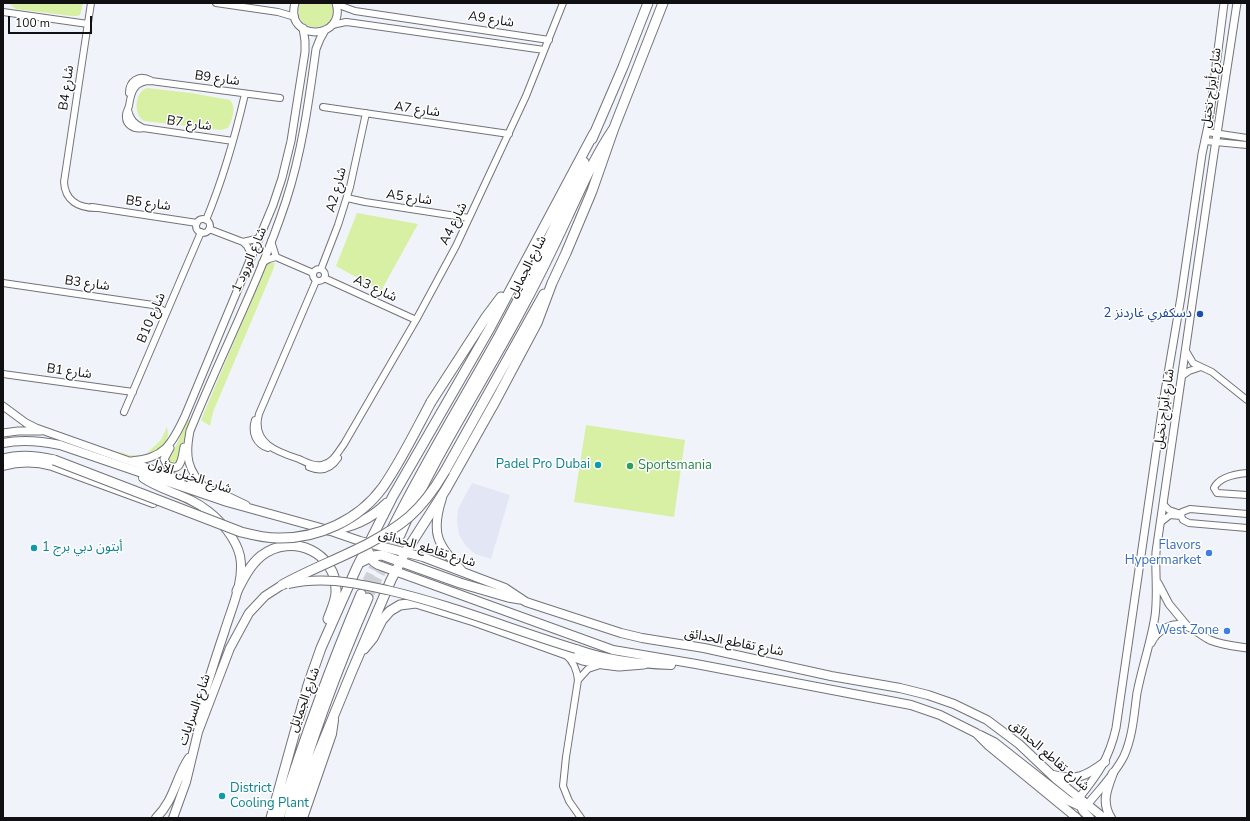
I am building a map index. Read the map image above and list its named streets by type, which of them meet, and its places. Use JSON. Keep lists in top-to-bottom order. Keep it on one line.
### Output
{"streets":{"main road":["شارع الجمايل","شارع الخيل الأول","شارع تقاطع الحدائق","شارع السرايات"],"street":["A9 شارع","B9 شارع","B4 شارع","شارع أبراج نخيل","A7 شارع","B7 شارع","A2 شارع","A5 شارع","B5 شارع","A4 شارع","شارع الورود 1","B3 شارع","A3 شارع","B10 شارع","B1 شارع"]},"crossings":[["A9 شارع","A4 شارع"],["A9 شارع","شارع الورود 1"],["B9 شارع","B7 شارع"],["B4 شارع","B5 شارع"],["شارع أبراج نخيل","شارع تقاطع الحدائق"],["A7 شارع","A2 شارع"],["A7 شارع","A4 شارع"],["A2 شارع","A5 شارع"],["A2 شارع","A4 شارع"],["A2 شارع","A3 شارع"],["A5 شارع","A4 شارع"],["B5 شارع","B10 شارع"],["A4 شارع","A3 شارع"],["B3 شارع","B10 شارع"],["B10 شارع","B1 شارع"],["شارع الخيل الأول","شارع تقاطع الحدائق"]],"places":["دسكفري غاردنز 2","Padel Pro Dubai","Sportsmania","أبتون دبي برج 1","Flavors Hypermarket","West Zone","District Cooling Plant"],"scale_bar":"100 m"}
